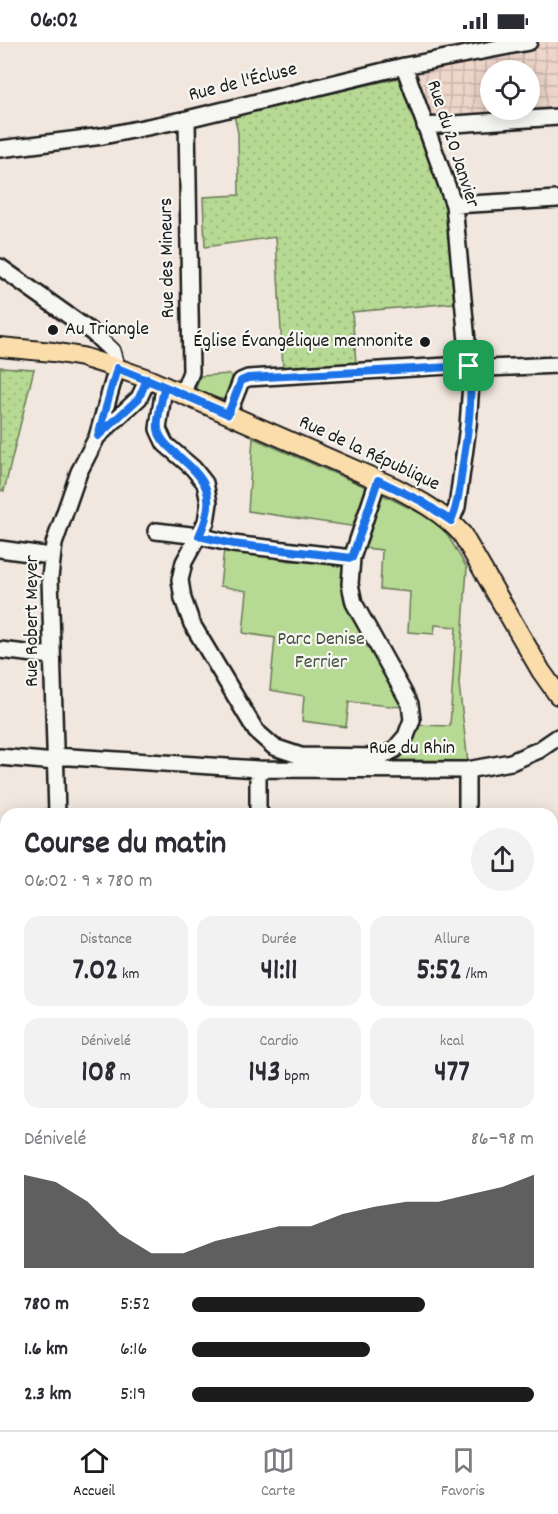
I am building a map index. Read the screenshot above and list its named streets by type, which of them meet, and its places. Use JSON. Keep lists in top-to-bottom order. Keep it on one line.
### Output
{"streets":{"main road":["Rue de la République"],"street":["Rue de l'Écluse","Rue du 20 Janvier","Rue des Mineurs","Rue Robert Meyer","Rue du Rhin"]},"crossings":[["Rue de l'Écluse","Rue du 20 Janvier"],["Rue de l'Écluse","Rue des Mineurs"],["Rue du 20 Janvier","Rue de la République"],["Rue des Mineurs","Rue de la République"],["Rue de la République","Rue Robert Meyer"],["Rue Robert Meyer","Rue du Rhin"]],"parks":["Parc Denise Ferrier"],"places":["Au Triangle","Église Évangélique mennonite"],"page":{"status":"06:02","heading":["Course du matin","06:02 · 9 × 780 m"],"stats":[["Distance","7.02 km"],["Durée","41:11"],["Allure","5:52 /km"],["Dénivelé","108 m"],["Cardio","143 bpm"],["kcal","477"]],"chart":["Dénivelé","86–98 m"],"list":[{"name":"780 m","note":"5:52"},{"name":"1.6 km","note":"6:16"},{"name":"2.3 km","note":"5:19"}],"tabs":["Accueil","Carte","Favoris"]}}
